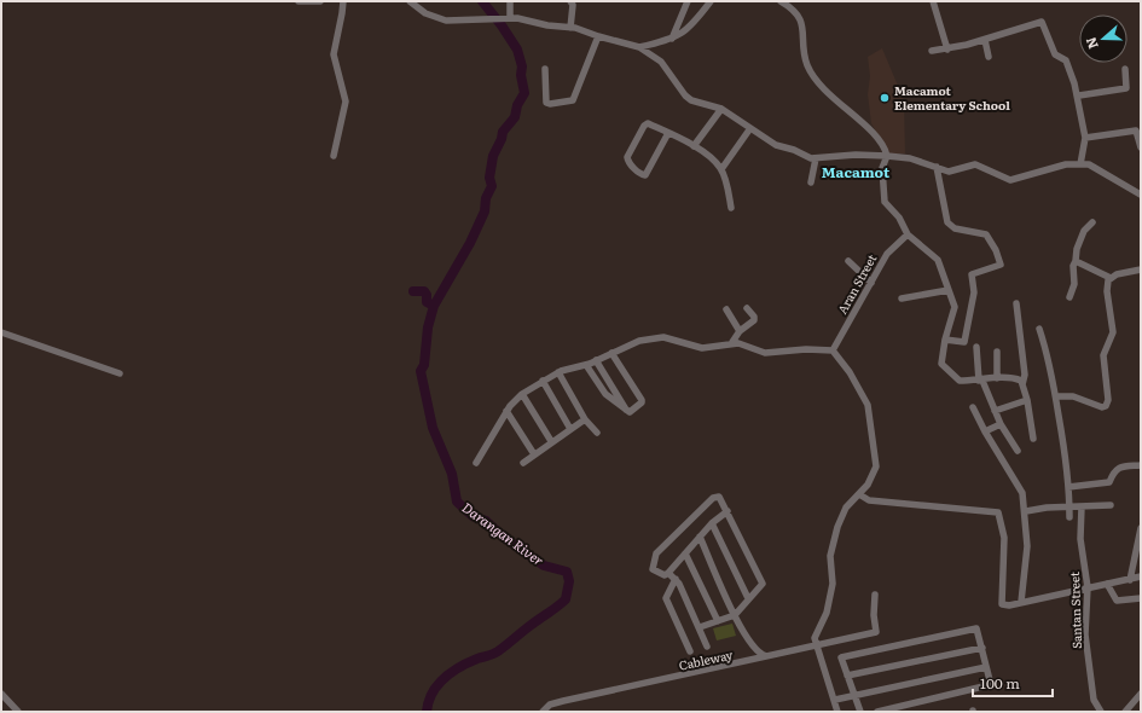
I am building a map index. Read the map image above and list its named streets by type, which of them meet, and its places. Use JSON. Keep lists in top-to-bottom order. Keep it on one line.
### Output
{"streets":{"street":["Aran Street","Santan Street","Cableway"]},"districts":["Macamot"],"water":["Darangan River"],"places":["Macamot Elementary School"],"scale_bar":"100 m","north":"left"}
